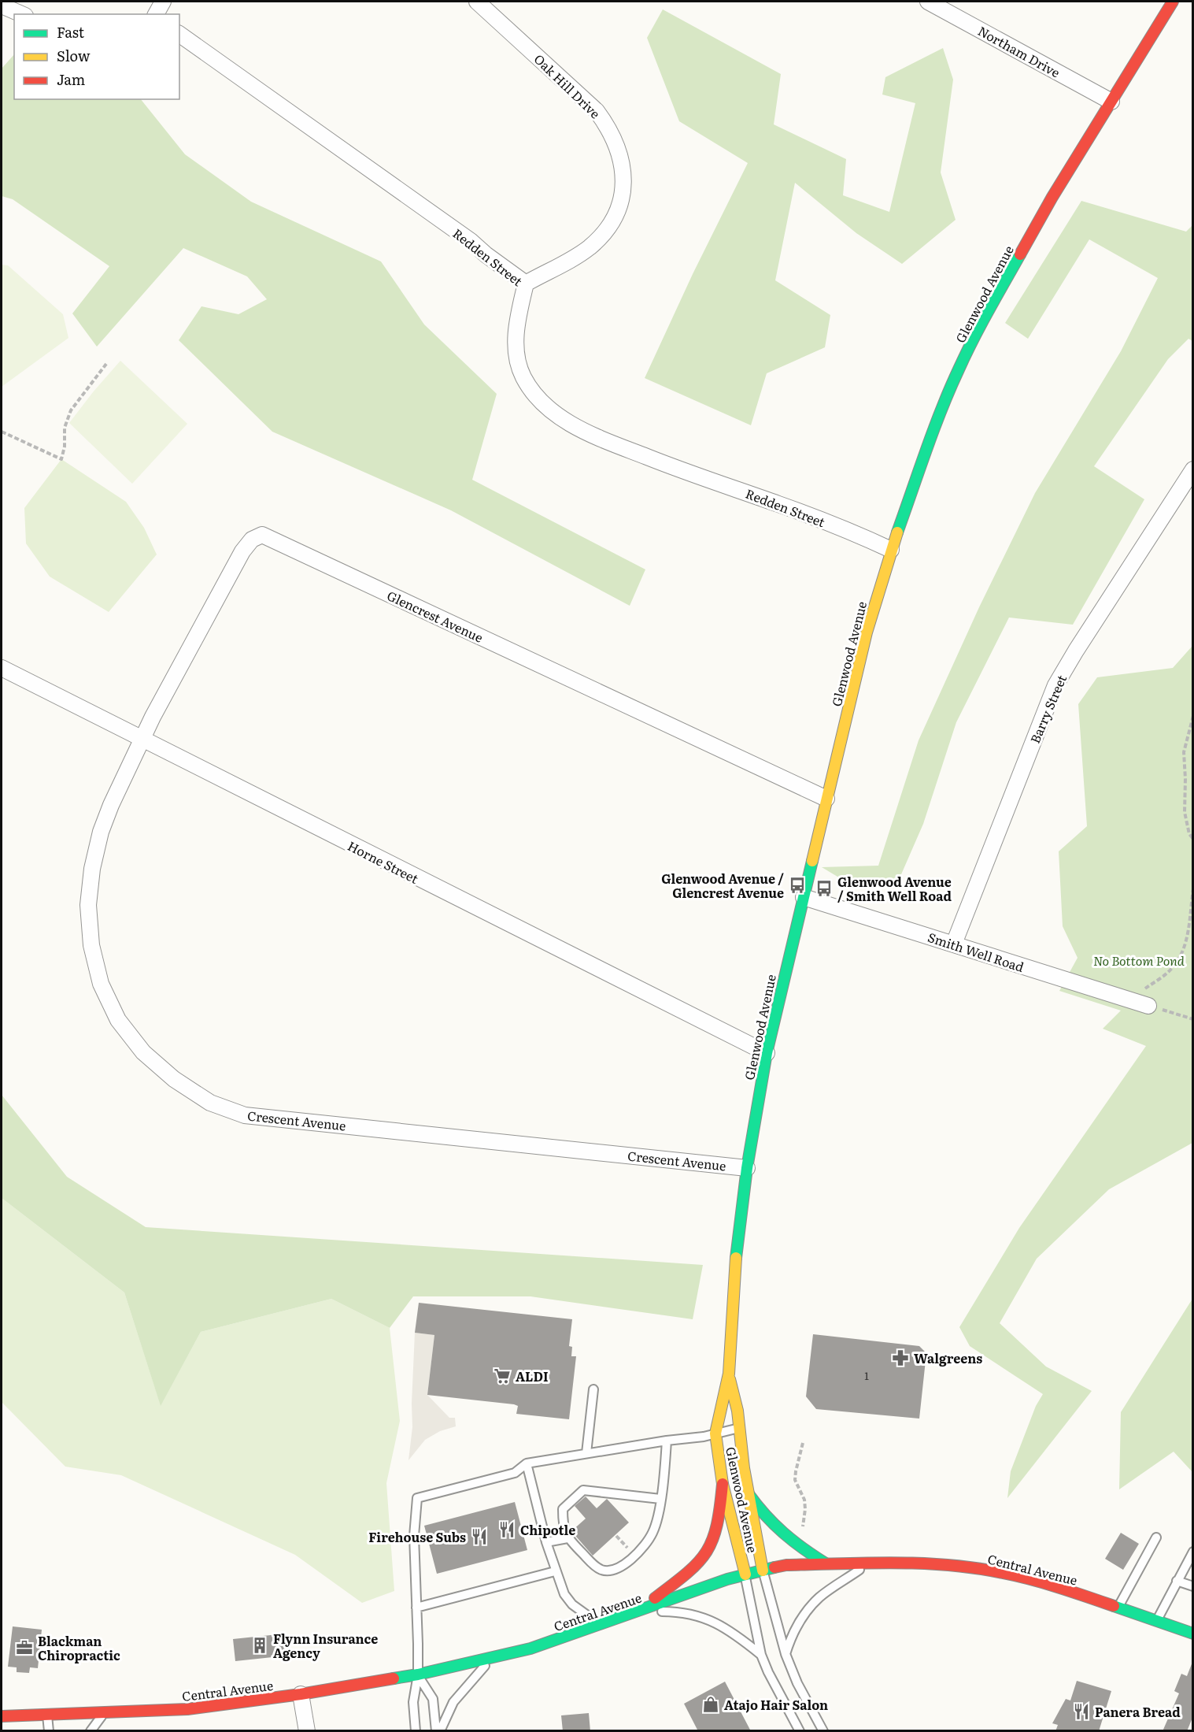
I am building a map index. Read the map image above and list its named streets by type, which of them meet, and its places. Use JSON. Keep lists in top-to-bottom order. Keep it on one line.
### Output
{"streets":{"street":["Northam Drive","Oak Hill Drive","Redden Street","Glenwood Avenue","Glencrest Avenue","Barry Street","Horne Street","Smith Well Road","Crescent Avenue","Central Avenue"]},"crossings":[["Northam Drive","Glenwood Avenue"],["Oak Hill Drive","Redden Street"],["Redden Street","Glenwood Avenue"],["Glenwood Avenue","Glencrest Avenue"],["Glenwood Avenue","Horne Street"],["Glenwood Avenue","Smith Well Road"],["Glenwood Avenue","Crescent Avenue"],["Glenwood Avenue","Central Avenue"],["Glencrest Avenue","Horne Street"],["Glencrest Avenue","Crescent Avenue"],["Barry Street","Smith Well Road"],["Horne Street","Crescent Avenue"]],"parks":["No Bottom Pond"],"places":{"bus stop":["Glenwood Avenue / Glencrest Avenue","Glenwood Avenue / Smith Well Road"],"pharmacy":["Walgreens"],"supermarket":["ALDI"],"restaurant":["Chipotle","Firehouse Subs","Panera Bread"],"building":["Flynn Insurance Agency"],"office":["Blackman Chiropractic"],"shop":["Atajo Hair Salon"]},"house_numbers":["1"],"legend":["Fast","Slow","Jam"]}
